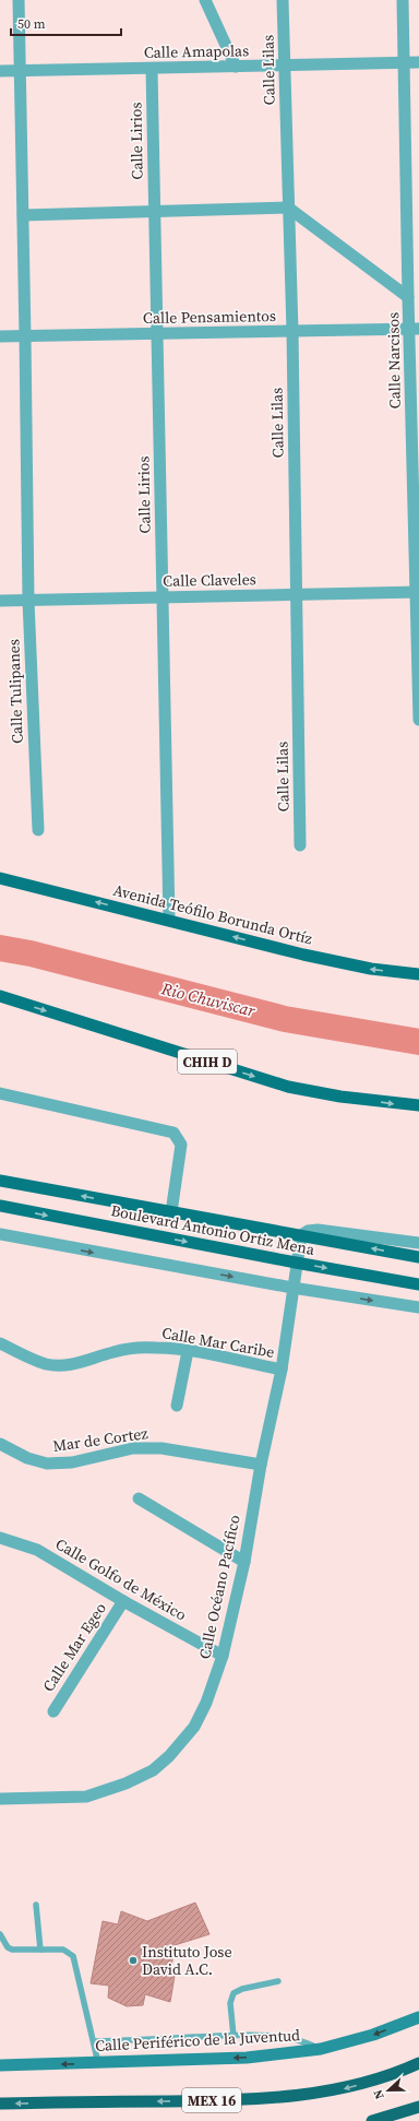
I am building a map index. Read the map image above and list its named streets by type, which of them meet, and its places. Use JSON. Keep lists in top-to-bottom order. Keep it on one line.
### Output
{"streets":{"highway":["MEX 16"],"main road":["Avenida Teófilo Borunda Ortíz","CHIH D","Boulevard Antonio Ortiz Mena","Calle Periférico de la Juventud"],"street":["Calle Amapolas","Calle Lilas","Calle Lirios","Calle Pensamientos","Calle Narcisos","Calle Claveles","Calle Tulipanes","Calle Mar Caribe","Mar de Cortez","Calle Golfo de México","Calle Océano Pacífico","Calle Mar Egeo"]},"crossings":[["Calle Amapolas","Calle Lilas"],["Calle Amapolas","Calle Lirios"],["Calle Amapolas","Calle Narcisos"],["Calle Amapolas","Calle Tulipanes"],["Calle Lilas","Calle Pensamientos"],["Calle Lilas","Calle Claveles"],["Calle Lirios","Calle Pensamientos"],["Calle Lirios","Calle Claveles"],["Calle Lirios","Avenida Teófilo Borunda Ortíz"],["Calle Pensamientos","Calle Narcisos"],["Calle Pensamientos","Calle Tulipanes"],["Calle Narcisos","Calle Claveles"],["Calle Claveles","Calle Tulipanes"],["Boulevard Antonio Ortiz Mena","Calle Océano Pacífico"],["Calle Mar Caribe","Calle Océano Pacífico"],["Mar de Cortez","Calle Océano Pacífico"],["Calle Golfo de México","Calle Océano Pacífico"],["Calle Golfo de México","Calle Mar Egeo"]],"one_way":["Avenida Teófilo Borunda Ortíz","Calle Periférico de la Juventud"],"water":["Rio Chuviscar"],"places":["Instituto Jose David A.C."],"scale_bar":"50 m","north":"left"}
